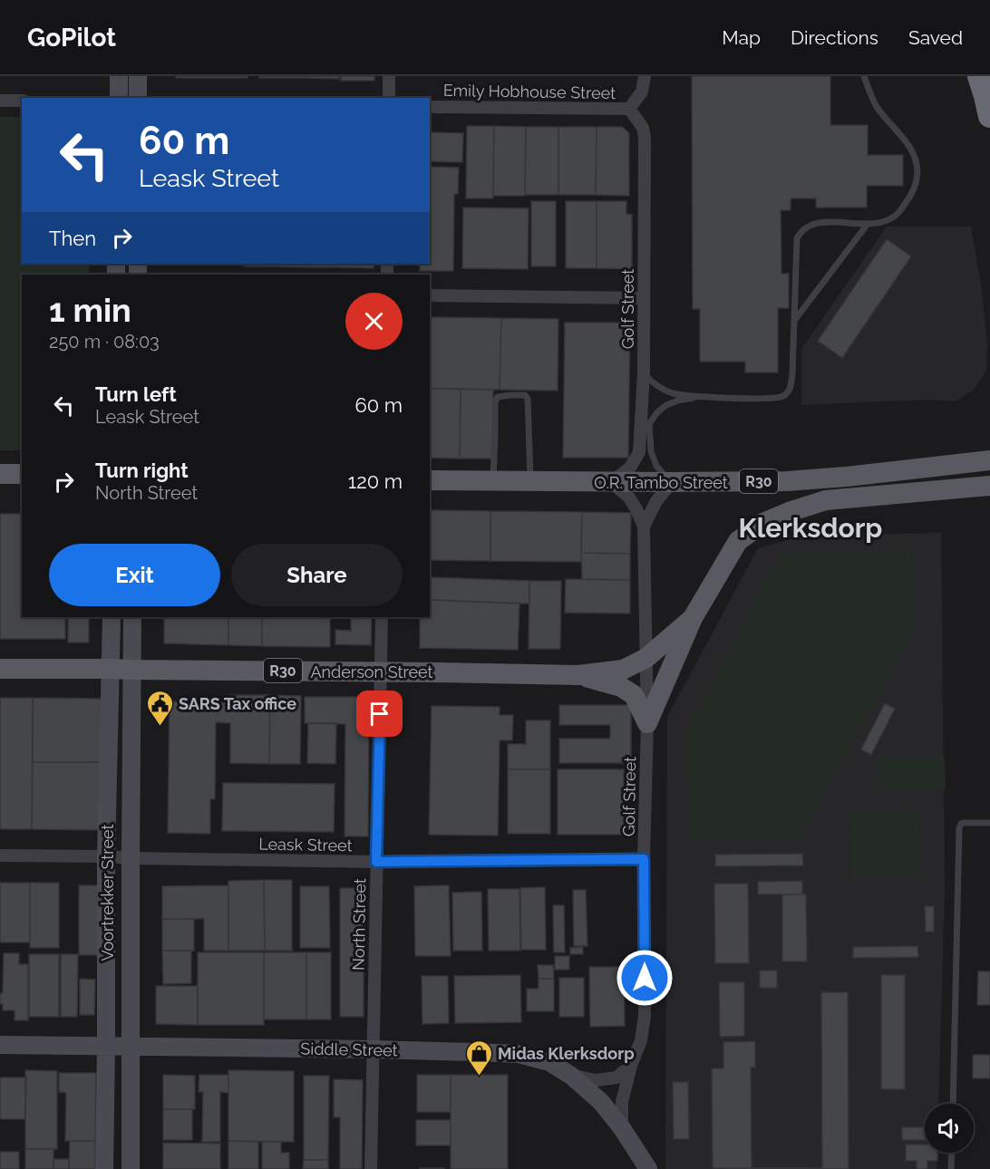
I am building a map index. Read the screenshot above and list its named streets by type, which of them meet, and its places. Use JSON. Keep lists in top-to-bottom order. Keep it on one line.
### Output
{"streets":{"main road":["R30","O.R. Tambo Street","Anderson Street"],"street":["Emily Hobhouse Street","Golf Street","Leask Street","Voortrekker Street","North Street","Siddle Street"]},"crossings":[["Emily Hobhouse Street","Golf Street"],["Golf Street","O.R. Tambo Street"],["Golf Street","Anderson Street"],["Golf Street","Leask Street"],["Golf Street","Siddle Street"],["R30","Anderson Street"],["Anderson Street","Voortrekker Street"],["Anderson Street","North Street"],["Leask Street","Voortrekker Street"],["Leask Street","North Street"],["Voortrekker Street","Siddle Street"],["North Street","Siddle Street"]],"districts":["Klerksdorp"],"places":{"public building":["SARS Tax office"],"shop":["Midas Klerksdorp"]},"page":{"header":"GoPilot","nav":["Map","Directions","Saved"],"turn":["60 m","Leask Street"],"then":"Then","heading":["1 min","250 m · 08:03"],"list":[{"name":"Turn left","note":"Leask Street","value":"60 m"},{"name":"Turn right","note":"North Street","value":"120 m"}],"buttons":["Exit","Share"]}}
